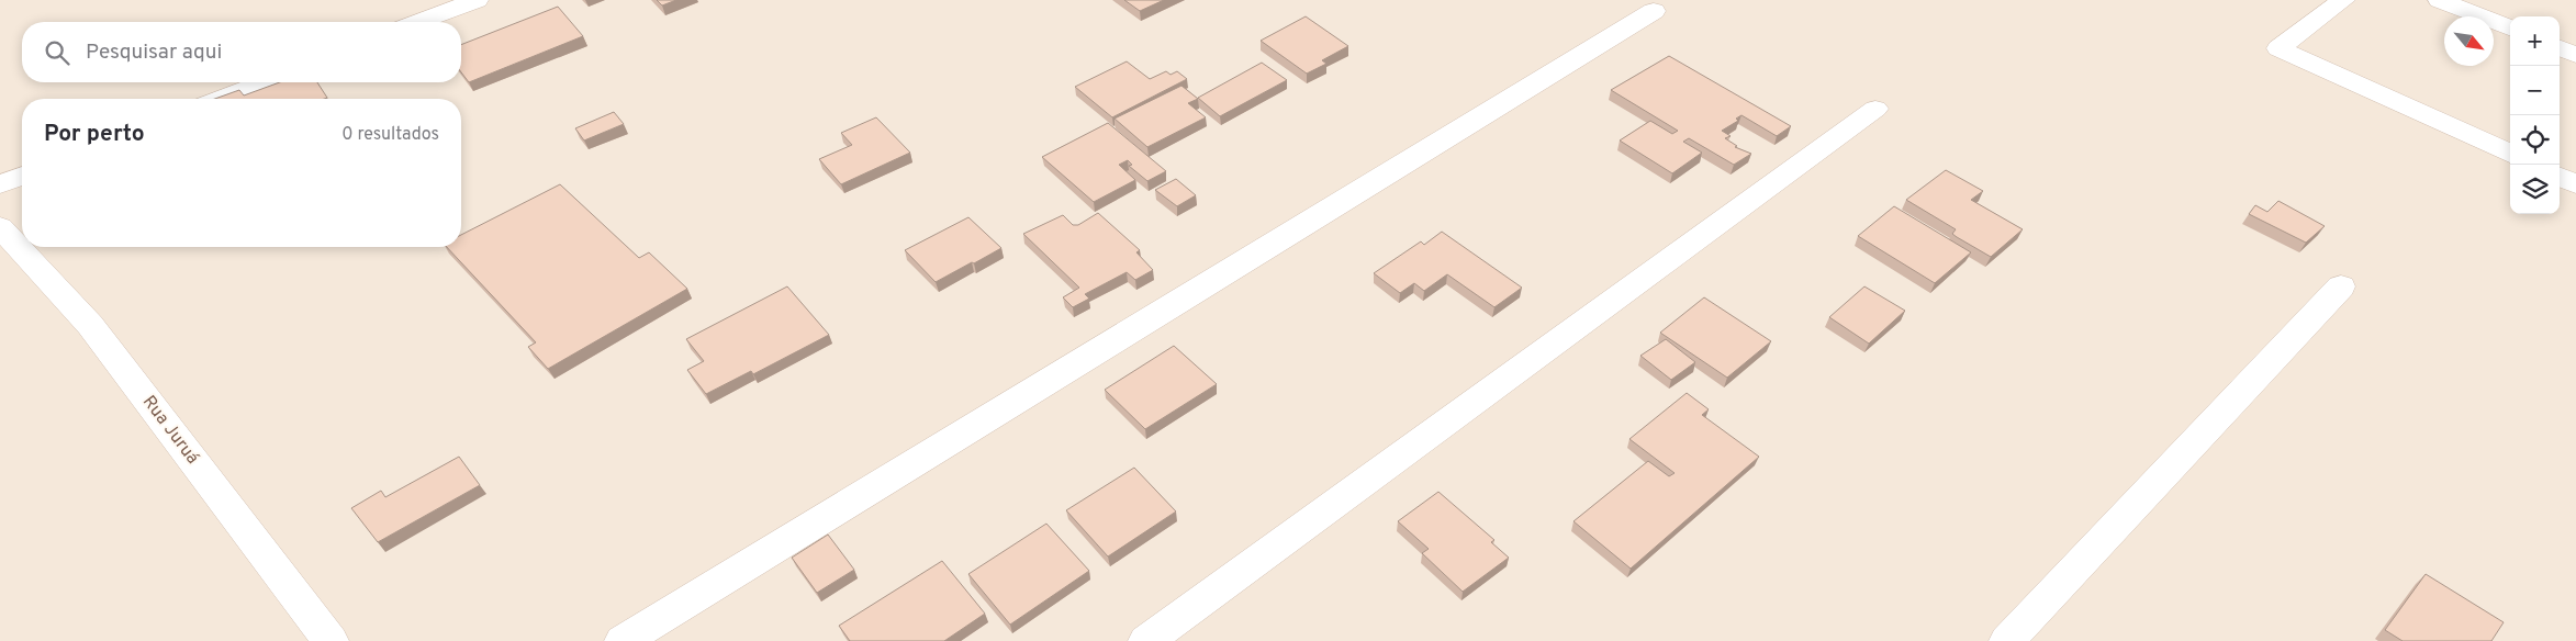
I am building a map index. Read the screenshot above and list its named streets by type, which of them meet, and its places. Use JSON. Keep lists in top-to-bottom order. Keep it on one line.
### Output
{"streets":{"street":["Rua Juruá"]},"north":"bottom right","page":{"map_buttons":["+","−"],"search":"Pesquisar aqui","heading":["Por perto","0 resultados"]}}
